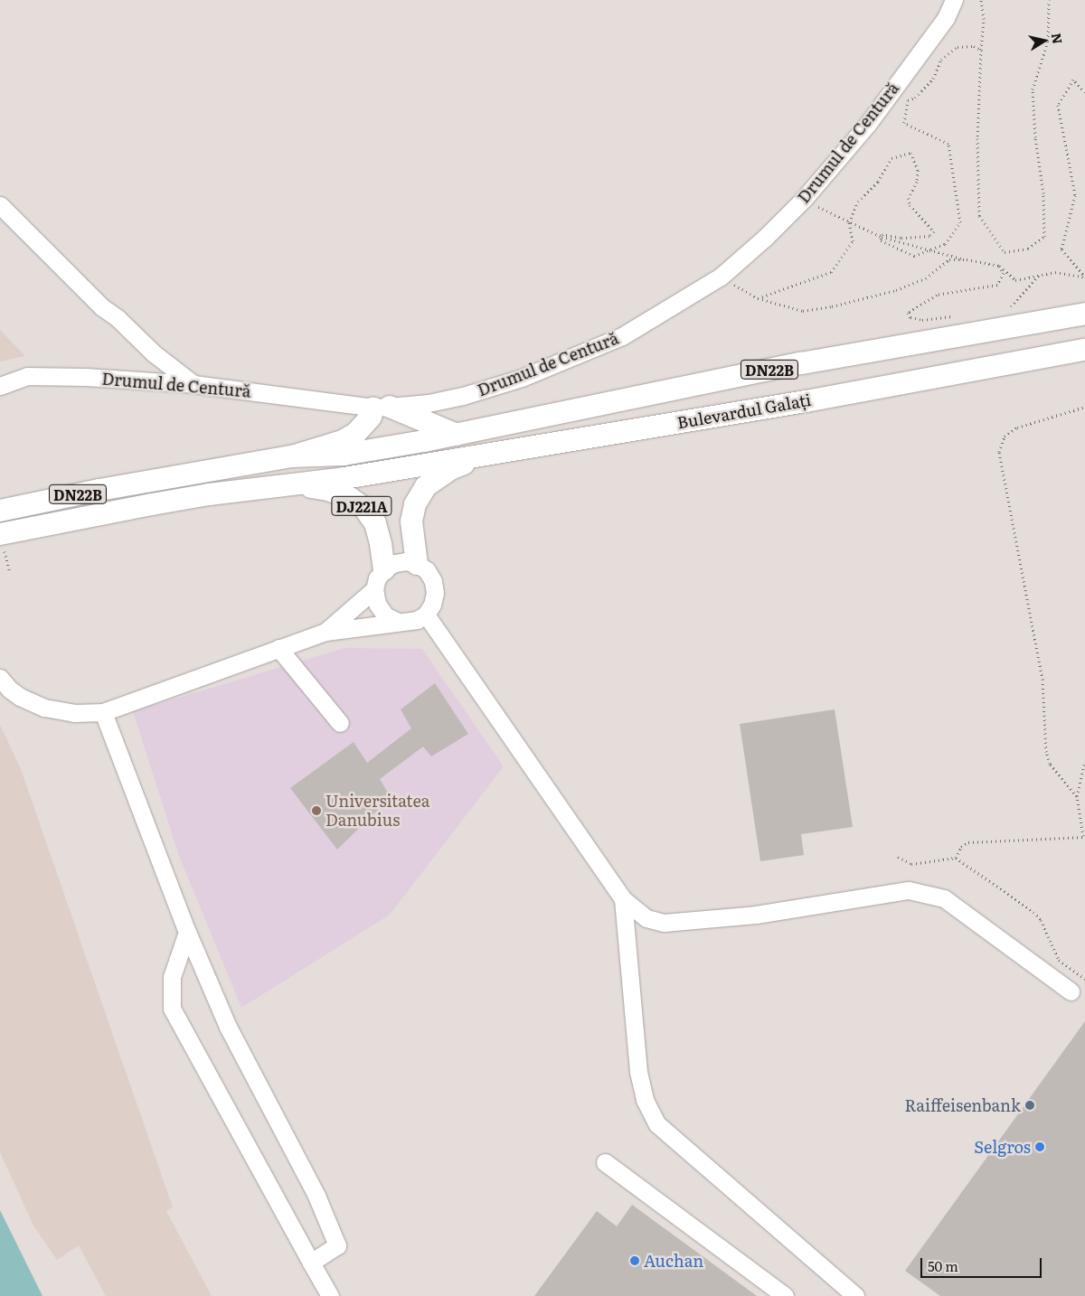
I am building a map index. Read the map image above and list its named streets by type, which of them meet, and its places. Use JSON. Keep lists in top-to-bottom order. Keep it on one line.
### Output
{"streets":{"main road":["DN22B","Bulevardul Galați","DJ221A"],"street":["Drumul de Centură"]},"crossings":[["DN22B","Bulevardul Galați"],["DN22B","DJ221A"],["Bulevardul Galați","DJ221A"]],"places":["Universitatea Danubius","Raiffeisenbank","Selgros","Auchan"],"scale_bar":"50 m","north":"right"}
